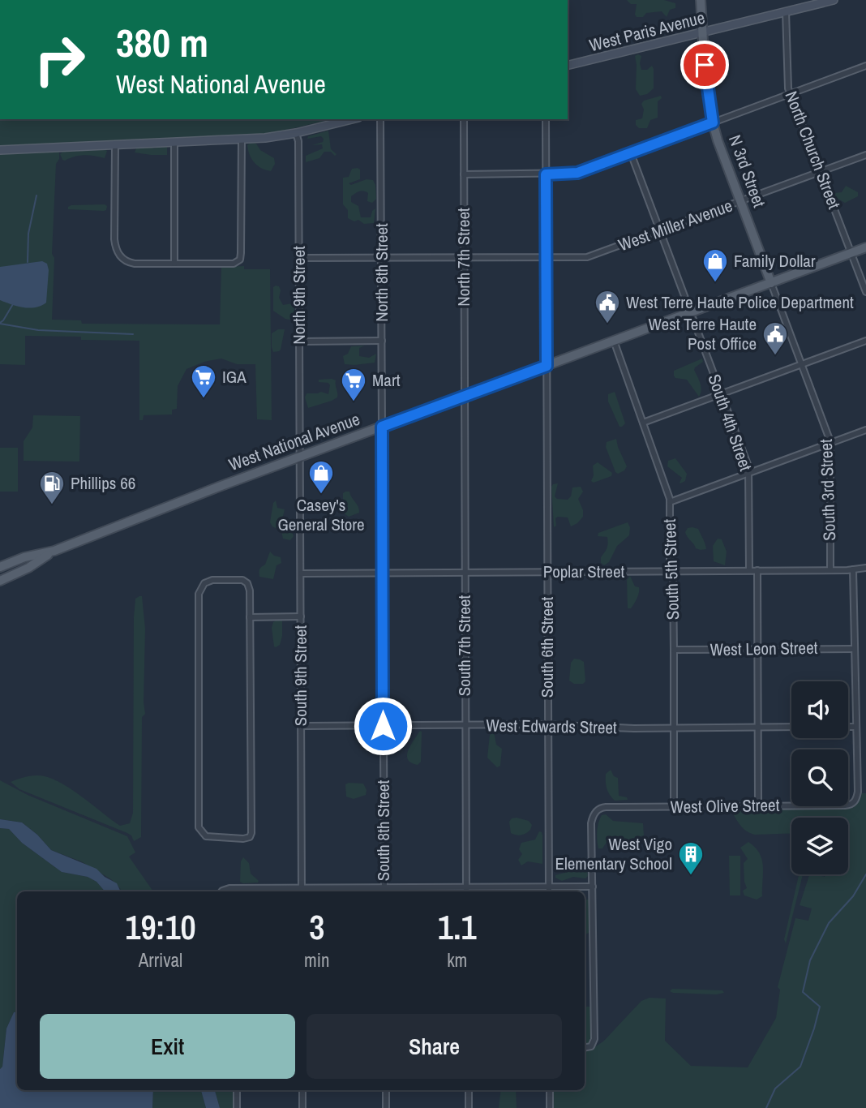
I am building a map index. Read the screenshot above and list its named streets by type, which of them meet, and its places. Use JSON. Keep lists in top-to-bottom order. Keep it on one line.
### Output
{"streets":{"main road":["West Paris Avenue","N 3rd Street","West National Avenue"],"street":["North Church Street","West Miller Avenue","North 7th Street","North 8th Street","North 9th Street","South 4th Street","South 3rd Street","South 5th Street","Poplar Street","South 7th Street","South 6th Street","West Leon Street","South 9th Street","West Edwards Street","West Olive Street","South 8th Street"]},"crossings":[["West Paris Avenue","North Church Street"],["West Paris Avenue","N 3rd Street"],["North Church Street","West Miller Avenue"],["North Church Street","West National Avenue"],["N 3rd Street","West Miller Avenue"],["N 3rd Street","West National Avenue"],["N 3rd Street","South 3rd Street"],["West Miller Avenue","North 7th Street"],["West Miller Avenue","South 4th Street"],["West Miller Avenue","South 6th Street"],["North 7th Street","West National Avenue"],["North 7th Street","South 7th Street"],["North 8th Street","West National Avenue"],["North 8th Street","South 8th Street"],["North 9th Street","West National Avenue"],["North 9th Street","South 9th Street"],["South 4th Street","West National Avenue"],["South 4th Street","Poplar Street"],["West National Avenue","South 3rd Street"],["West National Avenue","South 5th Street"],["West National Avenue","South 7th Street"],["West National Avenue","South 6th Street"],["West National Avenue","South 9th Street"],["West National Avenue","South 8th Street"],["South 3rd Street","Poplar Street"],["South 5th Street","Poplar Street"],["South 5th Street","West Leon Street"],["South 5th Street","West Edwards Street"],["South 5th Street","West Olive Street"],["Poplar Street","South 7th Street"],["Poplar Street","South 6th Street"],["Poplar Street","South 9th Street"],["Poplar Street","South 8th Street"],["South 7th Street","West Edwards Street"],["South 6th Street","West Edwards Street"],["South 9th Street","West Edwards Street"],["West Edwards Street","South 8th Street"]],"places":{"shop":["Family Dollar","Casey's General Store"],"public building":["West Terre Haute Police Department","West Terre Haute Post Office"],"supermarket":["IGA","Mart"],"fuel station":["Phillips 66"],"building":["West Vigo Elementary School"]},"page":{"turn":["380 m","West National Avenue"],"eta":["19:10","Arrival","3","min","1.1","km"],"buttons":["Exit","Share"]}}
